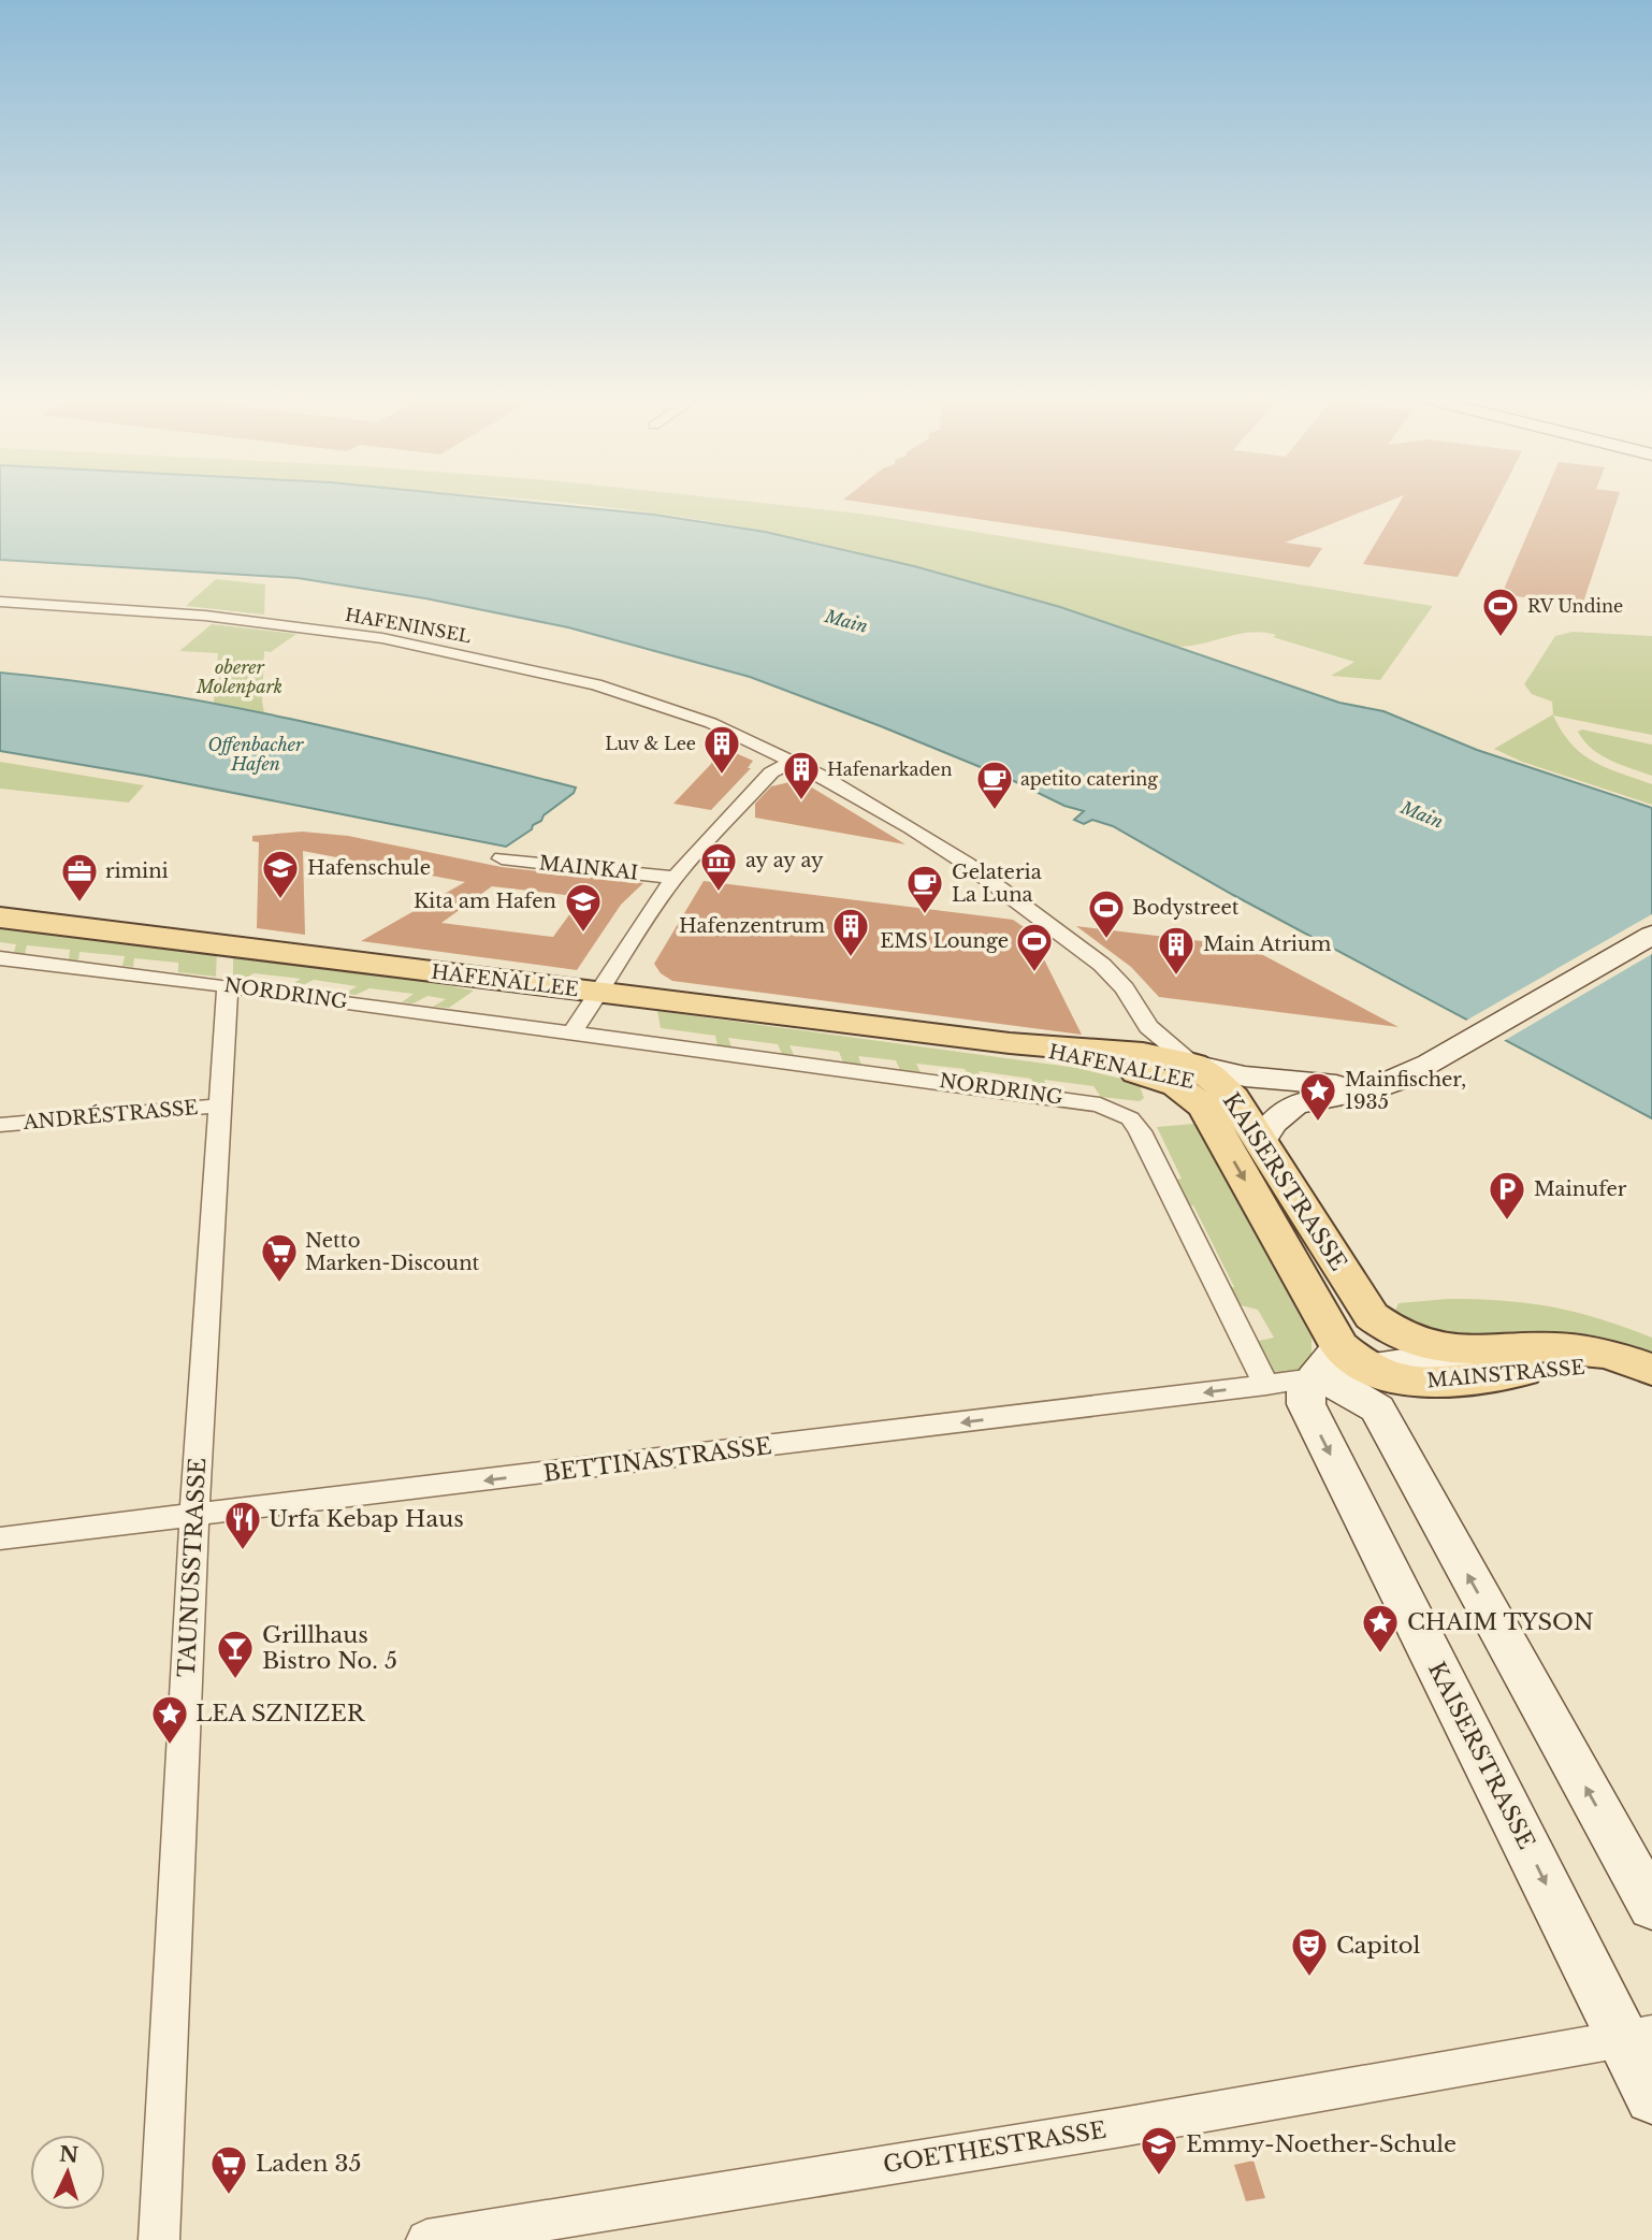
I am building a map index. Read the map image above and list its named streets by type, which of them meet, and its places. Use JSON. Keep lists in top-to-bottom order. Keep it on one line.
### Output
{"streets":{"main road":["HAFENALLEE","KAISERSTRASSE","MAINSTRASSE"],"street":["HAFENINSEL","MAINKAI","NORDRING","ANDRÉSTRASSE","BETTINASTRASSE","TAUNUSSTRASSE","GOETHESTRASSE"]},"crossings":[["HAFENINSEL","HAFENALLEE"],["HAFENINSEL","KAISERSTRASSE"],["HAFENALLEE","KAISERSTRASSE"],["NORDRING","BETTINASTRASSE"],["NORDRING","TAUNUSSTRASSE"],["ANDRÉSTRASSE","TAUNUSSTRASSE"],["KAISERSTRASSE","MAINSTRASSE"],["KAISERSTRASSE","BETTINASTRASSE"],["KAISERSTRASSE","GOETHESTRASSE"],["MAINSTRASSE","BETTINASTRASSE"],["BETTINASTRASSE","TAUNUSSTRASSE"]],"one_way":["BETTINASTRASSE"],"water":["Main","Offenbacher Hafen"],"parks":["oberer Molenpark"],"places":{"sports":["RV Undine","Bodystreet","EMS Lounge"],"building":["Luv & Lee","Hafenarkaden","Hafenzentrum","Main Atrium"],"cafe":["apetito catering","Gelateria La Luna"],"museum":["ay ay ay"],"school or university":["Hafenschule","Kita am Hafen","Emmy-Noether-Schule"],"office":["rimini"],"place":["Mainfischer, 1935","CHAIM TYSON","LEA SZNIZER"],"parking":["Mainufer"],"supermarket":["Netto Marken-Discount","Laden 35"],"restaurant":["Urfa Kebap Haus"],"bar":["Grillhaus Bistro No. 5"],"theatre":["Capitol"]},"north":"top"}
